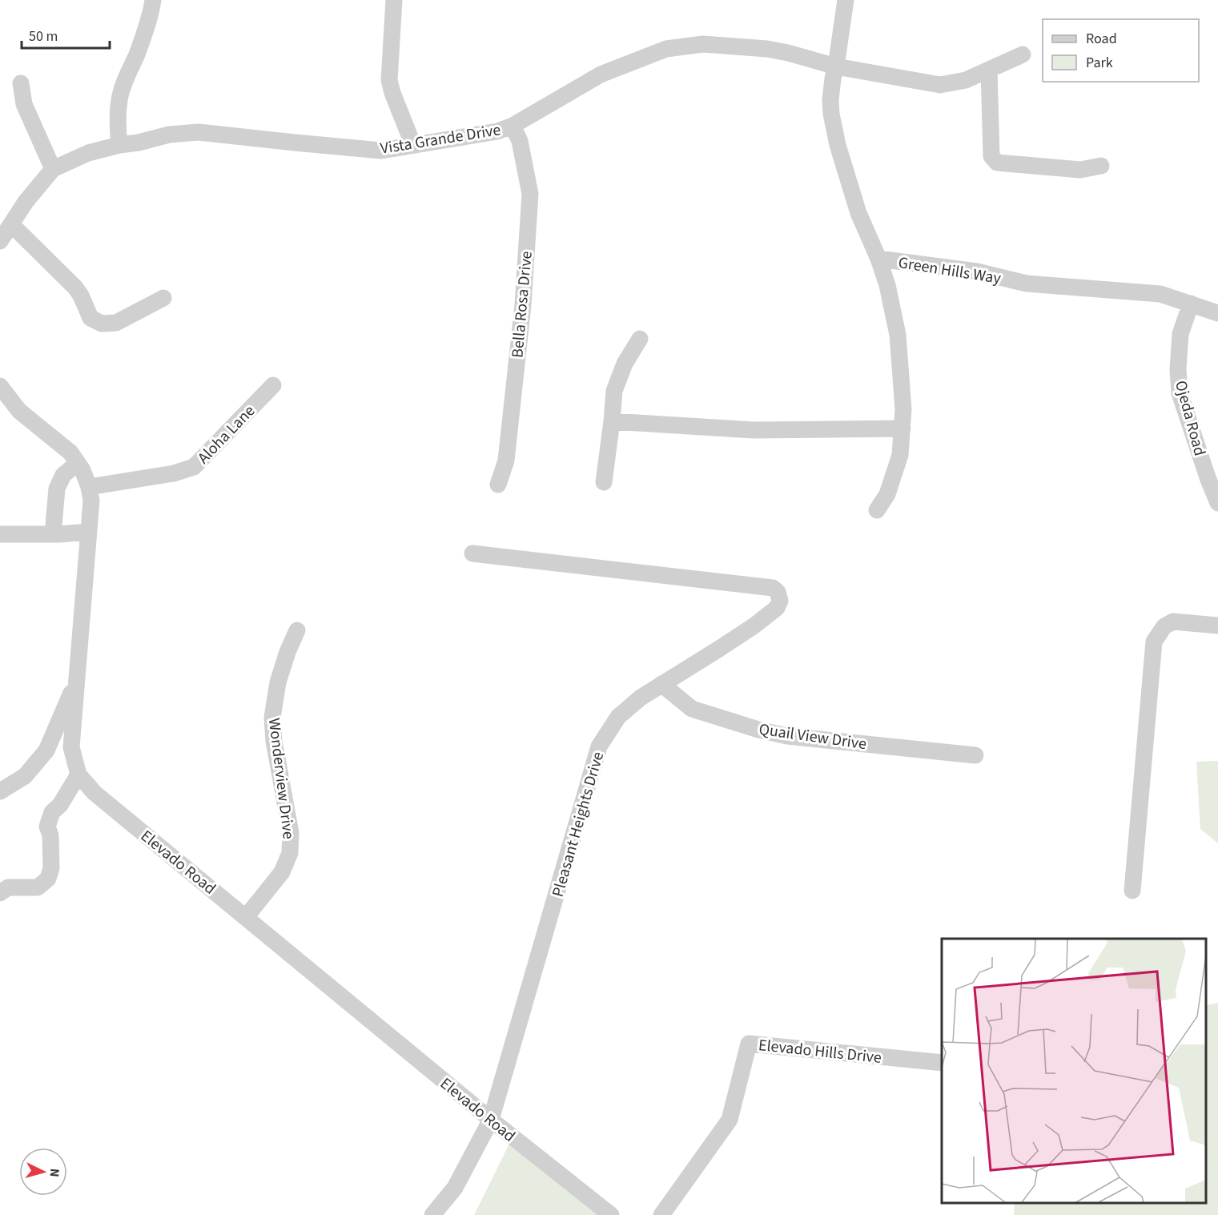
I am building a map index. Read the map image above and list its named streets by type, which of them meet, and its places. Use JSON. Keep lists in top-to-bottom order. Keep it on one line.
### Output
{"streets":{"street":["Vista Grande Drive","Green Hills Way","Bella Rosa Drive","Ojeda Road","Aloha Lane","Quail View Drive","Wonderview Drive","Pleasant Heights Drive","Elevado Road","Elevado Hills Drive"]},"crossings":[["Vista Grande Drive","Green Hills Way"],["Vista Grande Drive","Bella Rosa Drive"],["Green Hills Way","Ojeda Road"],["Aloha Lane","Elevado Road"],["Quail View Drive","Pleasant Heights Drive"],["Wonderview Drive","Elevado Road"],["Pleasant Heights Drive","Elevado Road"]],"legend":["Road","Park"],"scale_bar":"50 m","north":"right"}
